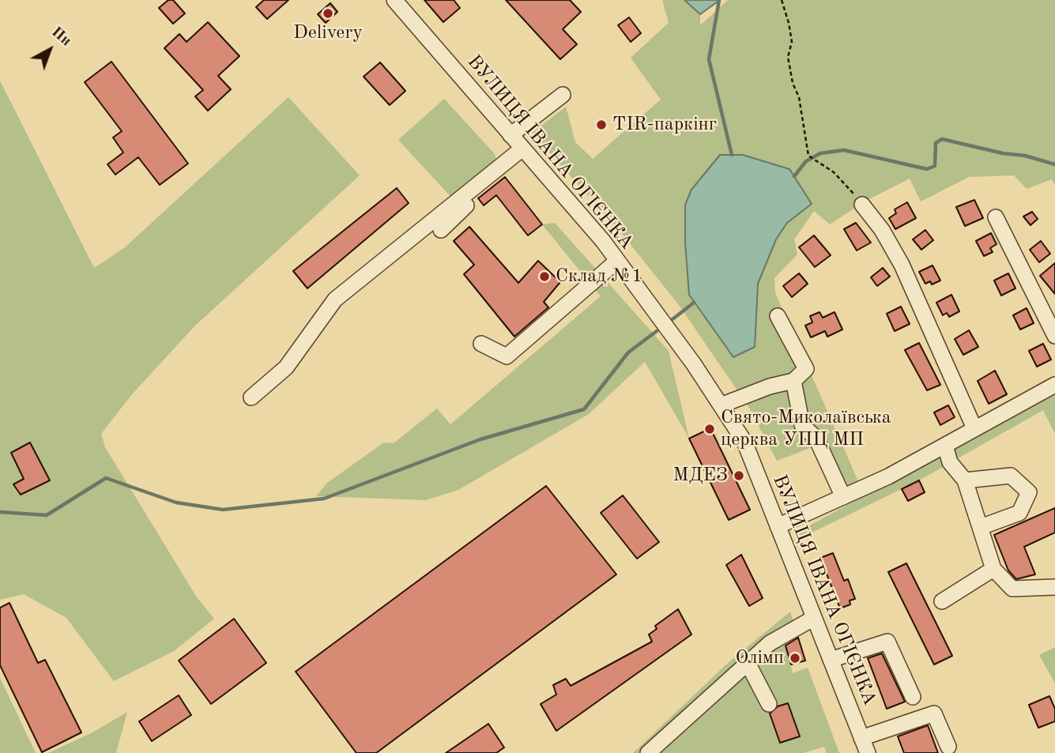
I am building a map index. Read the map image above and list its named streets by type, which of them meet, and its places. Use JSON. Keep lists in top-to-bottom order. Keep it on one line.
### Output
{"streets":{"street":["ВУЛИЦЯ ІВАНА ОГІЄНКА"]},"places":["Delivery","TIR-паркінг","Склад №1","Свято-Миколаївська церква УПЦ МП","МДЕЗ","Олімп"],"north":"top right"}
